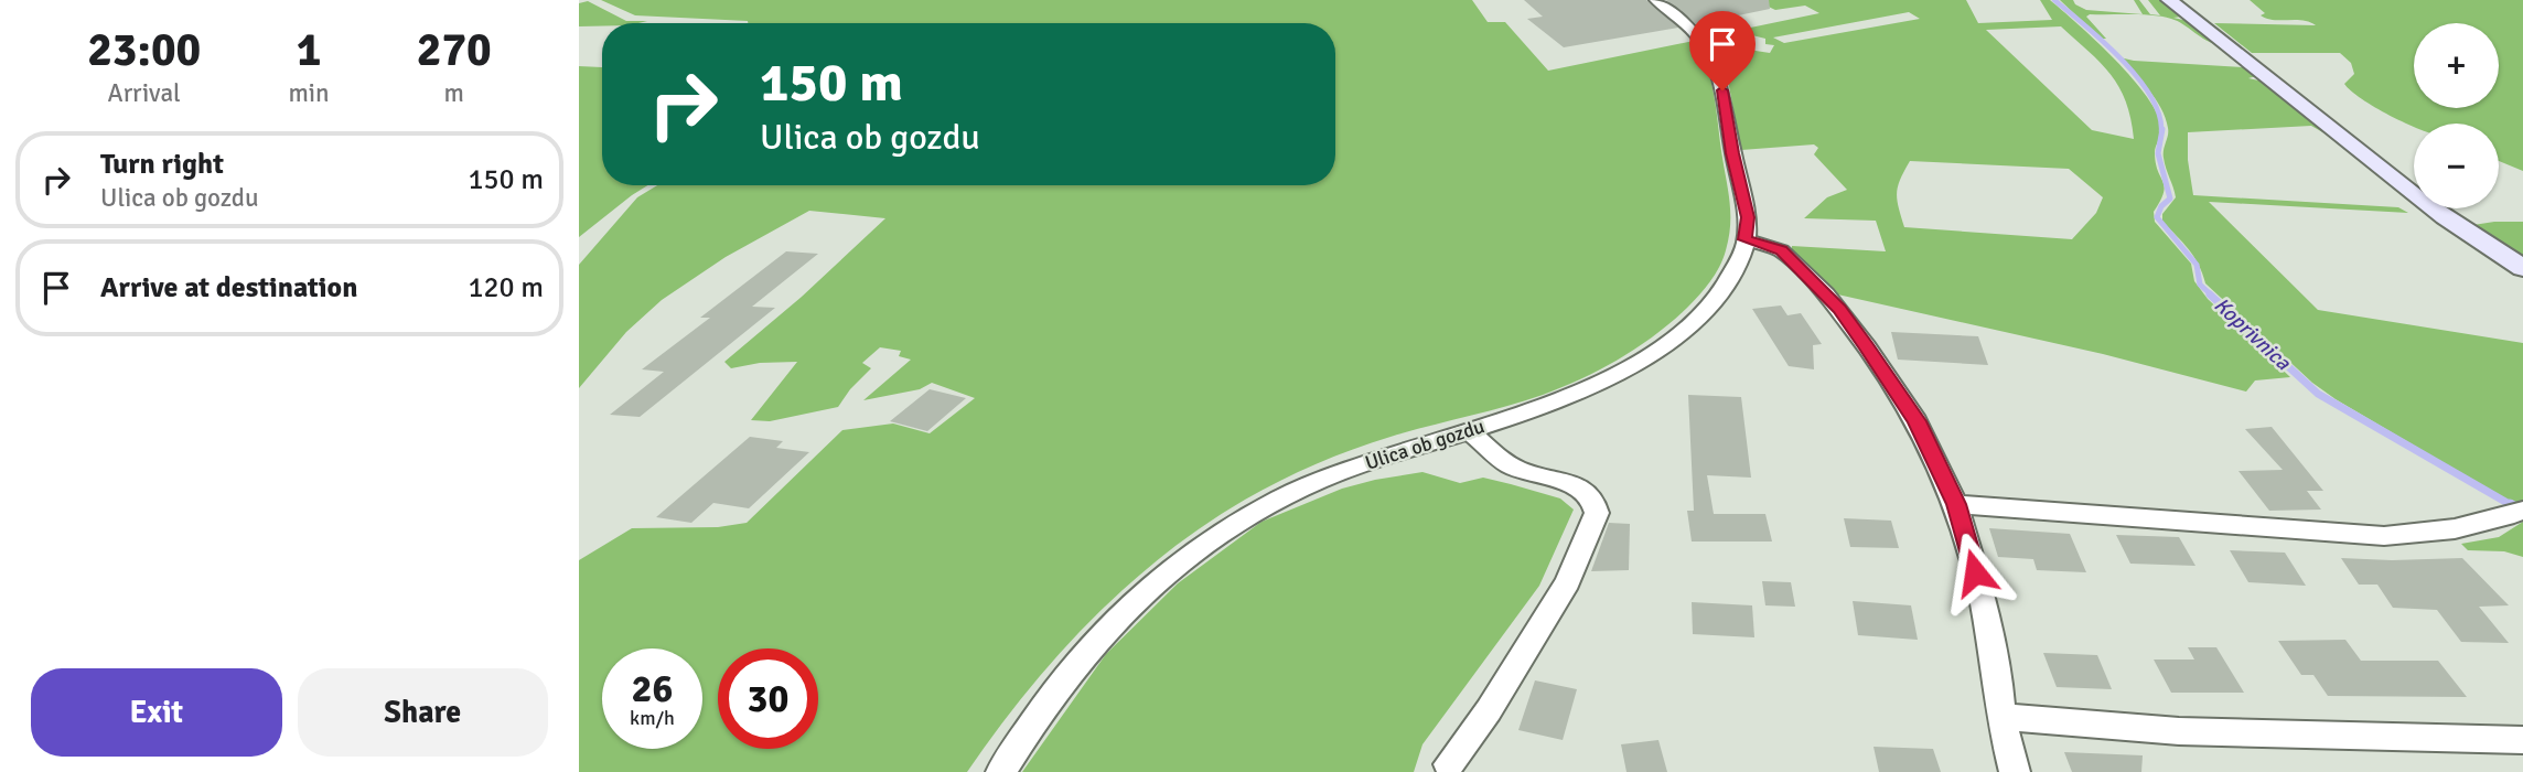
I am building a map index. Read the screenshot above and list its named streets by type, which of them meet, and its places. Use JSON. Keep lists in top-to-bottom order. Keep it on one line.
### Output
{"streets":{"street":["Ulica ob gozdu"]},"water":["Koprivnica"],"page":{"eta":["23:00","Arrival","1","min","270","m"],"map_buttons":["+","−"],"turn":["150 m","Ulica ob gozdu"],"list":[{"name":"Turn right","note":"Ulica ob gozdu","value":"150 m"},{"name":"Arrive at destination","value":"120 m"}],"speed":"26 km/h","limit":"30","buttons":["Exit","Share"]}}
